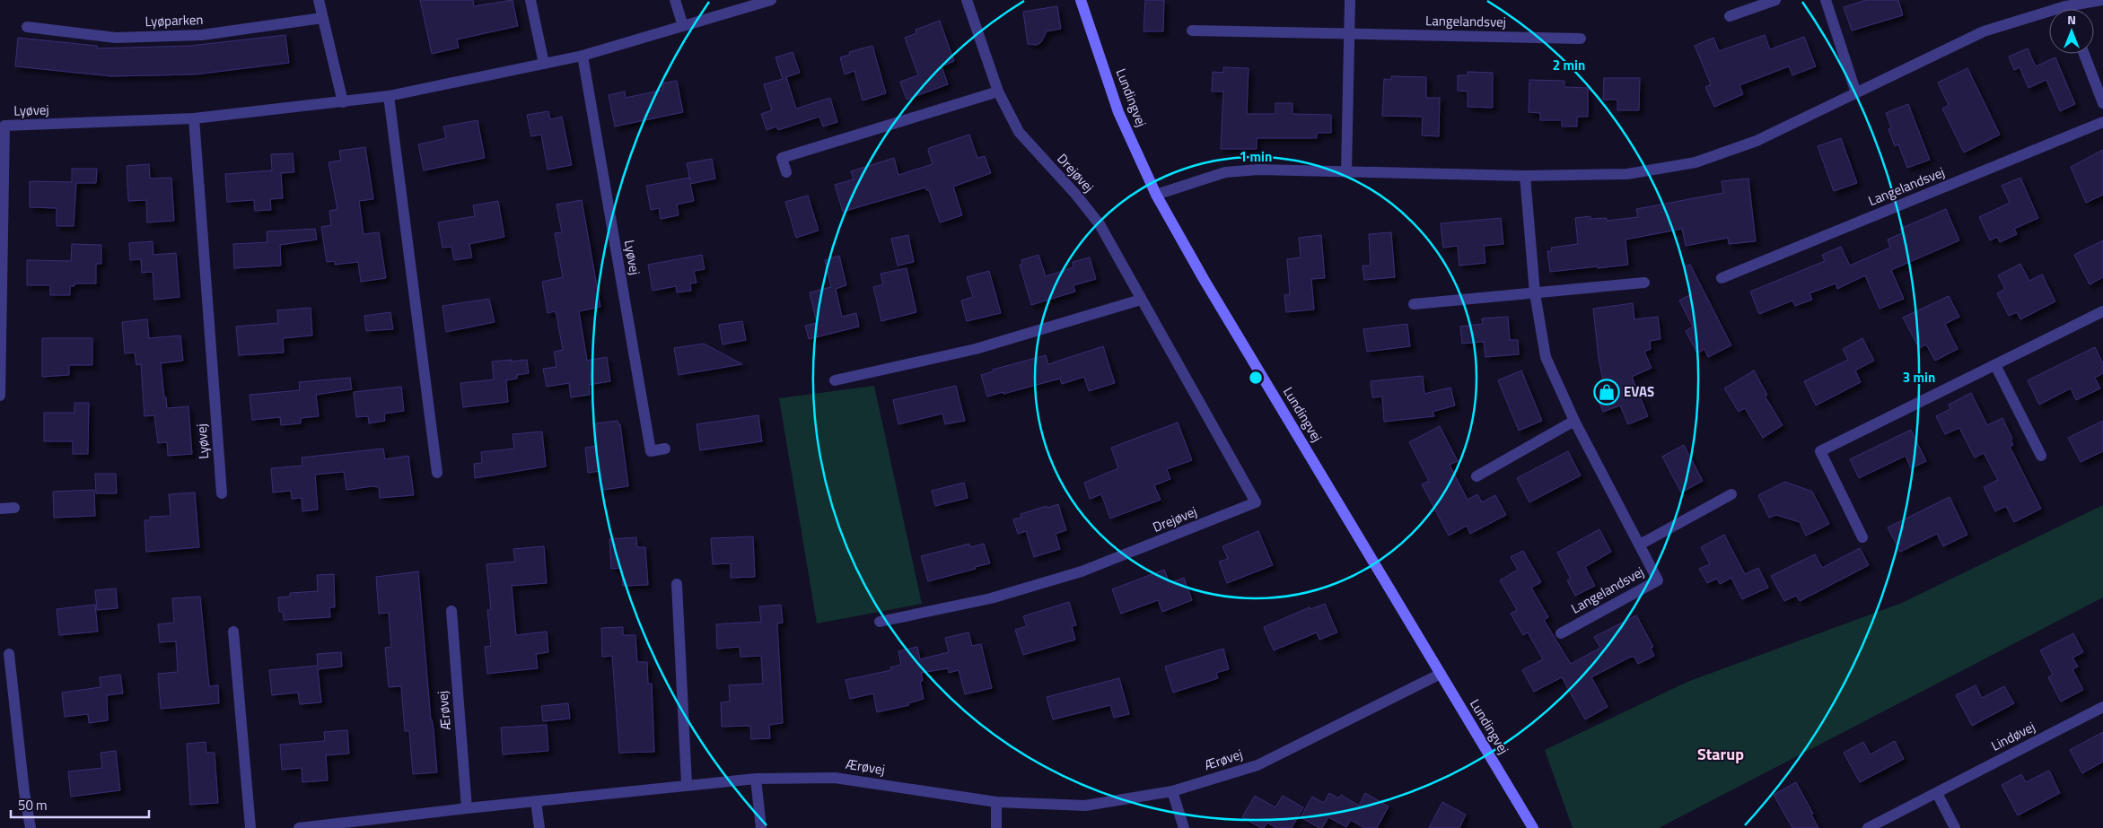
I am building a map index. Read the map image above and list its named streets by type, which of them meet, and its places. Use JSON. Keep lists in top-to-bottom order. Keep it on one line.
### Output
{"streets":{"street":["Lyøparken","Langelandsvej","Lundingvej","Lyøvej","Drejøvej","Ærøvej","Lindøvej"]},"crossings":[["Lundingvej","Ærøvej"]],"districts":["Starup"],"places":{"shop":["EVAS"]},"scale_bar":"50 m","north":"top","rings":["2 min","1 min","3 min"]}
